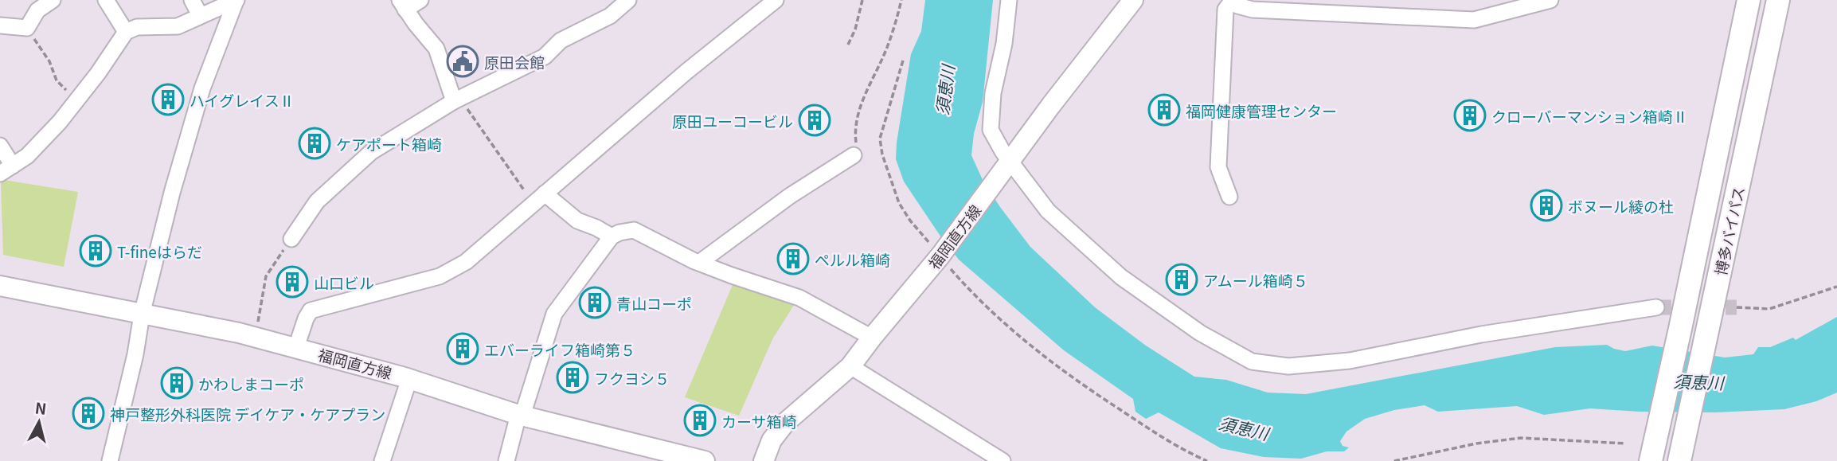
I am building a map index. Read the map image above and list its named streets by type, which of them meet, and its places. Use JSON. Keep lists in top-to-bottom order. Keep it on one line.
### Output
{"streets":{"highway":["博多バイパス"],"main road":["福岡直方線"]},"water":["須恵川"],"places":{"public building":["原田会館"],"building":["ハイグレイスⅡ","福岡健康管理センター","クローバーマンション箱崎Ⅱ","原田ユーコービル","ケアポート箱崎","ボヌール綾の杜","T-fineはらだ","ペルル箱崎","アムール箱崎５","山口ビル","青山コーポ","エバーライフ箱崎第５","フクヨシ５","かわしまコーポ","神戸整形外科医院 デイケア・ケアプラン","カーサ箱崎"]},"north":"top"}
